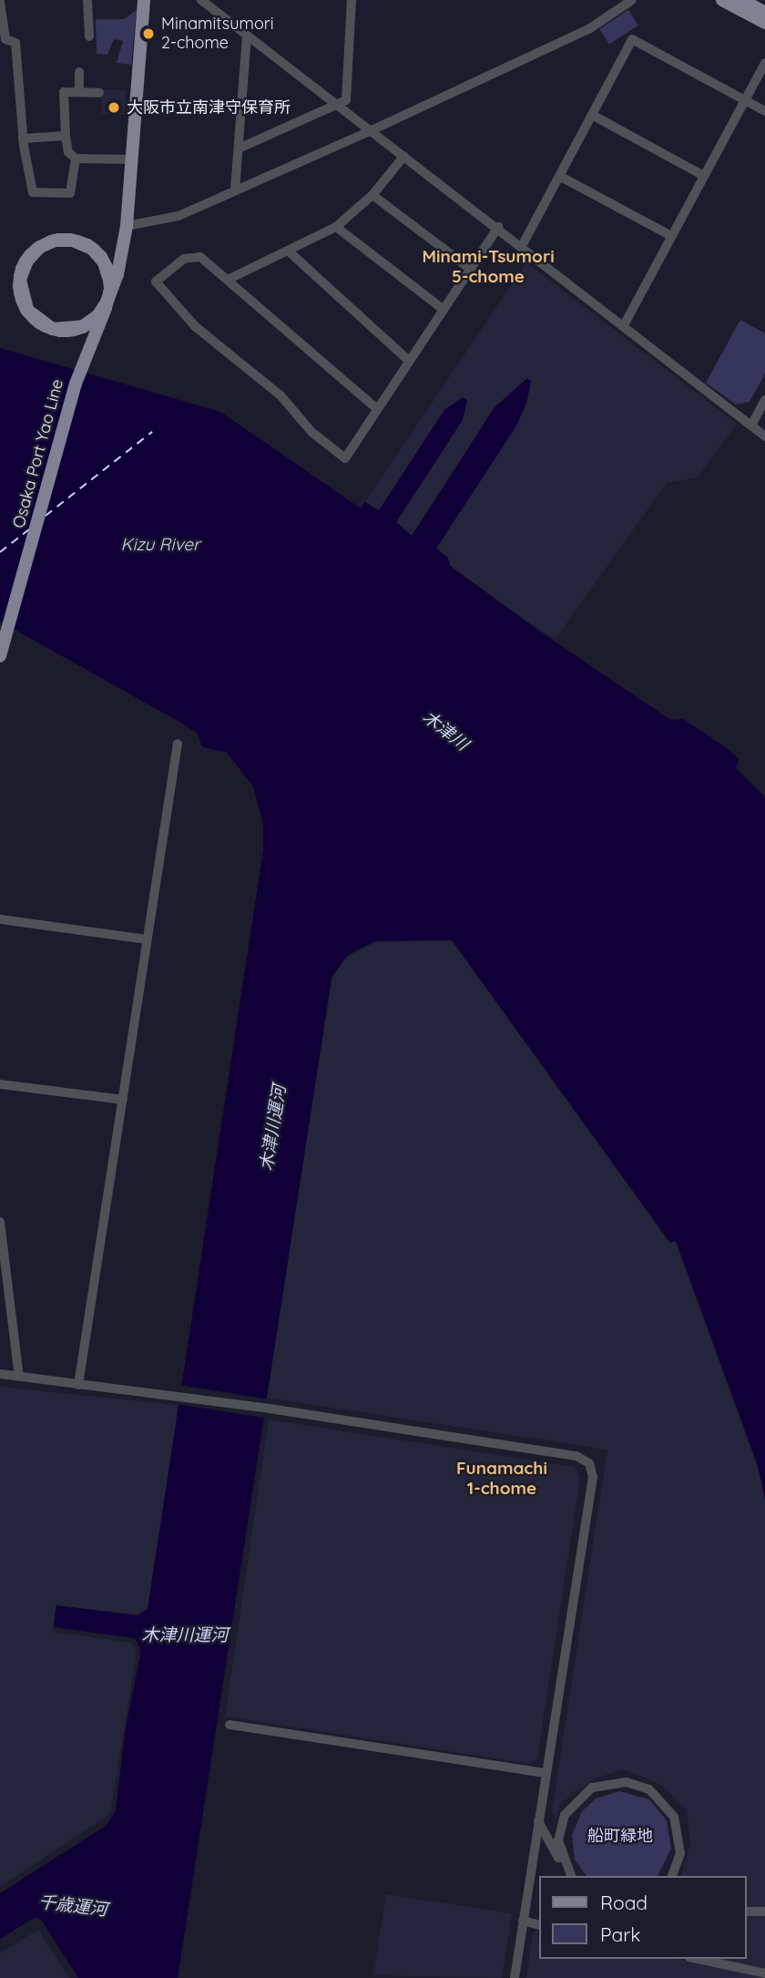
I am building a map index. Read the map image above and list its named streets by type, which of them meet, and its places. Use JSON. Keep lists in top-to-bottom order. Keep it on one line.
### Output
{"districts":["Minami-Tsumori 5-chome","Funamachi 1-chome"],"water":["Kizu River","木津川","木津川運河","千歳運河"],"parks":["船町緑地"],"places":["Minamitsumori 2-chome","大阪市立南津守保育所"],"legend":["Road","Park"]}
